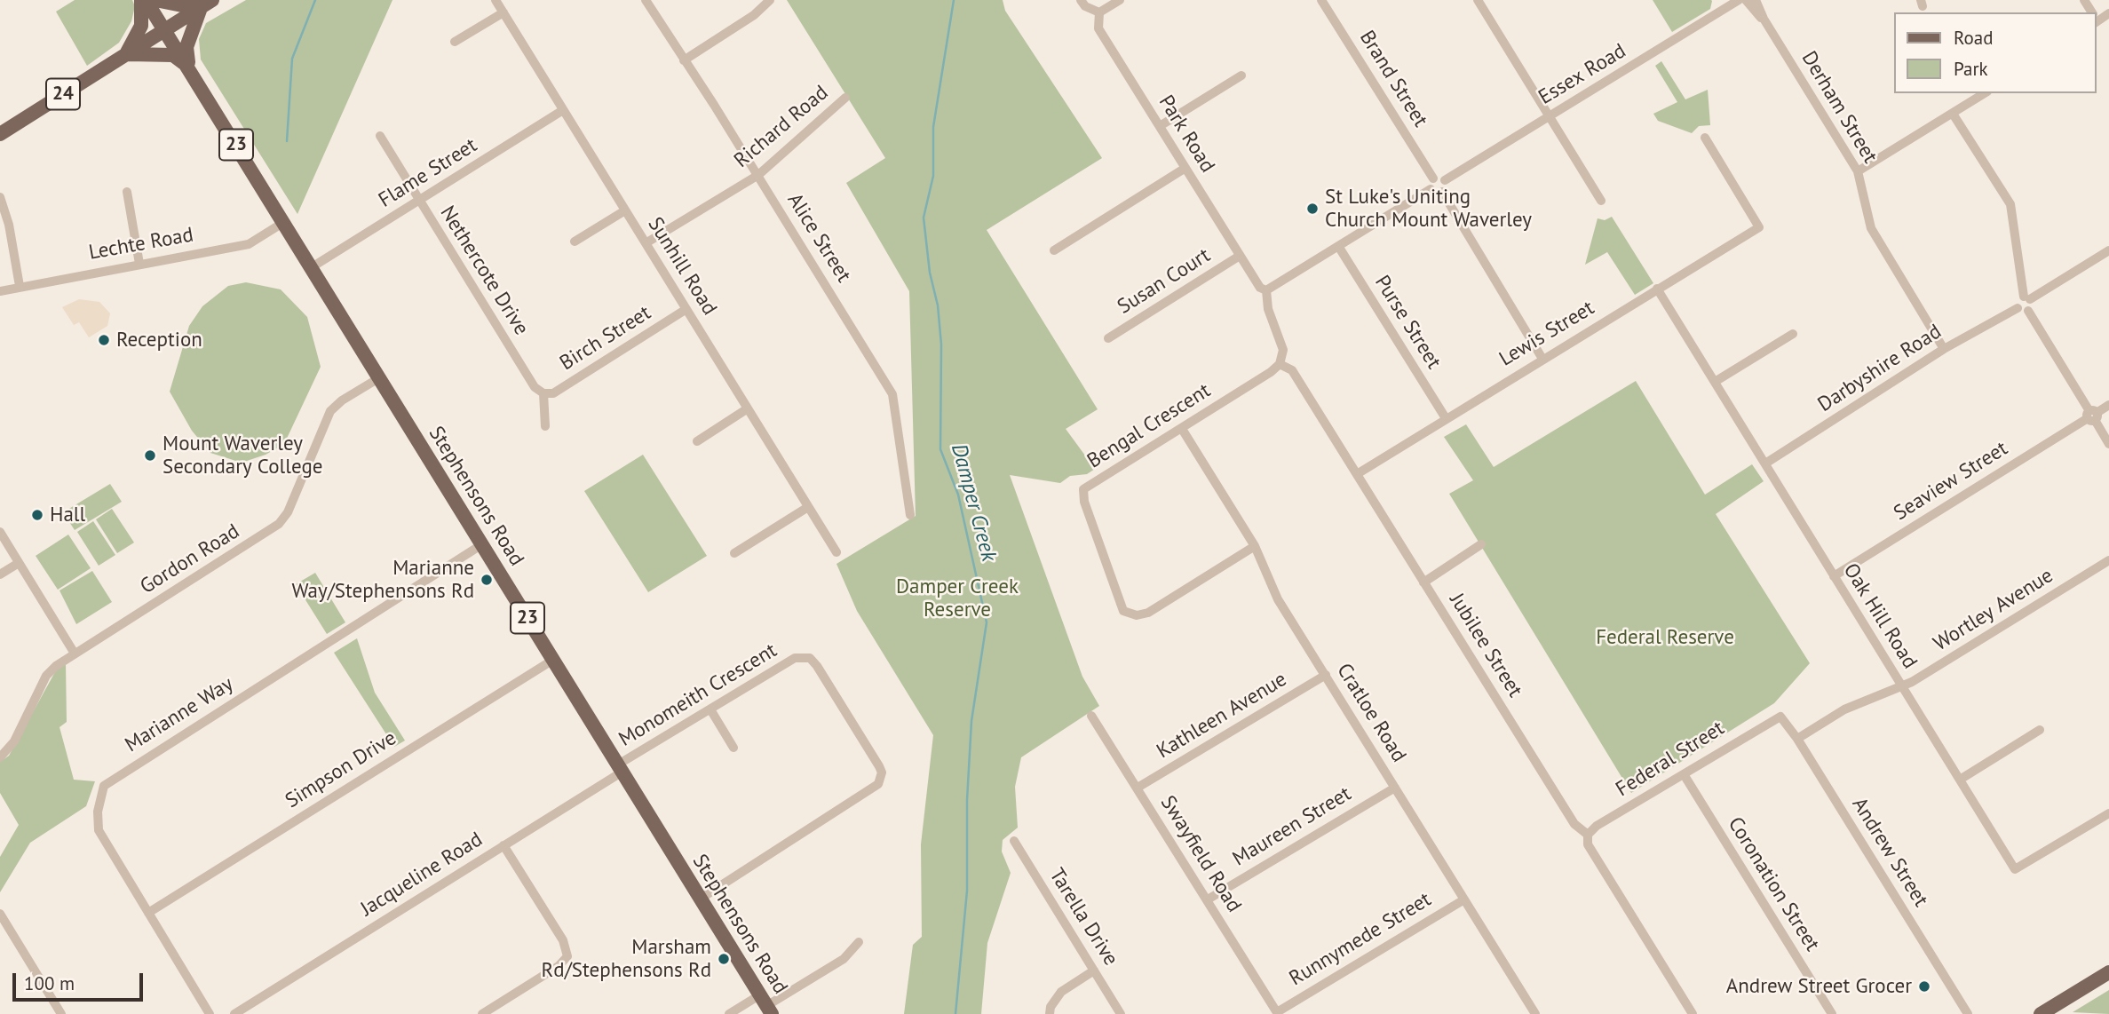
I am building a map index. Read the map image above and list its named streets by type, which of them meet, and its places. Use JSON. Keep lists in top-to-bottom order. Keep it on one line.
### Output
{"streets":{"main road":["24","23","Stephensons Road"],"street":["Essex Road","Brand Street","Derham Street","Richard Road","Park Road","Flame Street","Alice Street","Lechte Road","Sunhill Road","Nethercote Drive","Susan Court","Purse Street","Lewis Street","Birch Street","Darbyshire Road","Bengal Crescent","Seaview Street","Gordon Road","Wortley Avenue","Oak Hill Road","Jubilee Street","Monomeith Crescent","Cratloe Road","Marianne Way","Kathleen Avenue","Federal Street","Simpson Drive","Maureen Street","Andrew Street","Swayfield Road","Jacqueline Road","Coronation Street","Tarella Drive","Runnymede Street"]},"crossings":[["Essex Road","Brand Street"],["24","Stephensons Road"],["Derham Street","Darbyshire Road"],["Richard Road","Alice Street"],["Richard Road","Sunhill Road"],["Park Road","Susan Court"],["Flame Street","Sunhill Road"],["Flame Street","Nethercote Drive"],["Flame Street","Stephensons Road"],["Lechte Road","Stephensons Road"],["Sunhill Road","Birch Street"],["Nethercote Drive","Birch Street"],["Purse Street","Lewis Street"],["Lewis Street","Oak Hill Road"],["Lewis Street","Jubilee Street"],["Darbyshire Road","Oak Hill Road"],["Bengal Crescent","Jubilee Street"],["Bengal Crescent","Cratloe Road"],["Seaview Street","Oak Hill Road"],["Stephensons Road","Gordon Road"],["Stephensons Road","Monomeith Crescent"],["Stephensons Road","Marianne Way"],["Stephensons Road","Simpson Drive"],["Stephensons Road","Jacqueline Road"],["Wortley Avenue","Oak Hill Road"],["Wortley Avenue","Andrew Street"],["Jubilee Street","Federal Street"],["Monomeith Crescent","Jacqueline Road"],["Cratloe Road","Kathleen Avenue"],["Cratloe Road","Maureen Street"],["Cratloe Road","Runnymede Street"],["Marianne Way","Simpson Drive"],["Kathleen Avenue","Swayfield Road"],["Federal Street","Andrew Street"],["Federal Street","Coronation Street"],["Maureen Street","Swayfield Road"],["Swayfield Road","Runnymede Street"]],"water":["Damper Creek"],"parks":["Damper Creek Reserve","Federal Reserve"],"places":["St Luke's Uniting Church Mount Waverley","Reception","Mount Waverley Secondary College","Hall","Marianne Way/Stephensons Rd","Marsham Rd/Stephensons Rd","Andrew Street Grocer"],"legend":["Road","Park"],"scale_bar":"100 m"}
